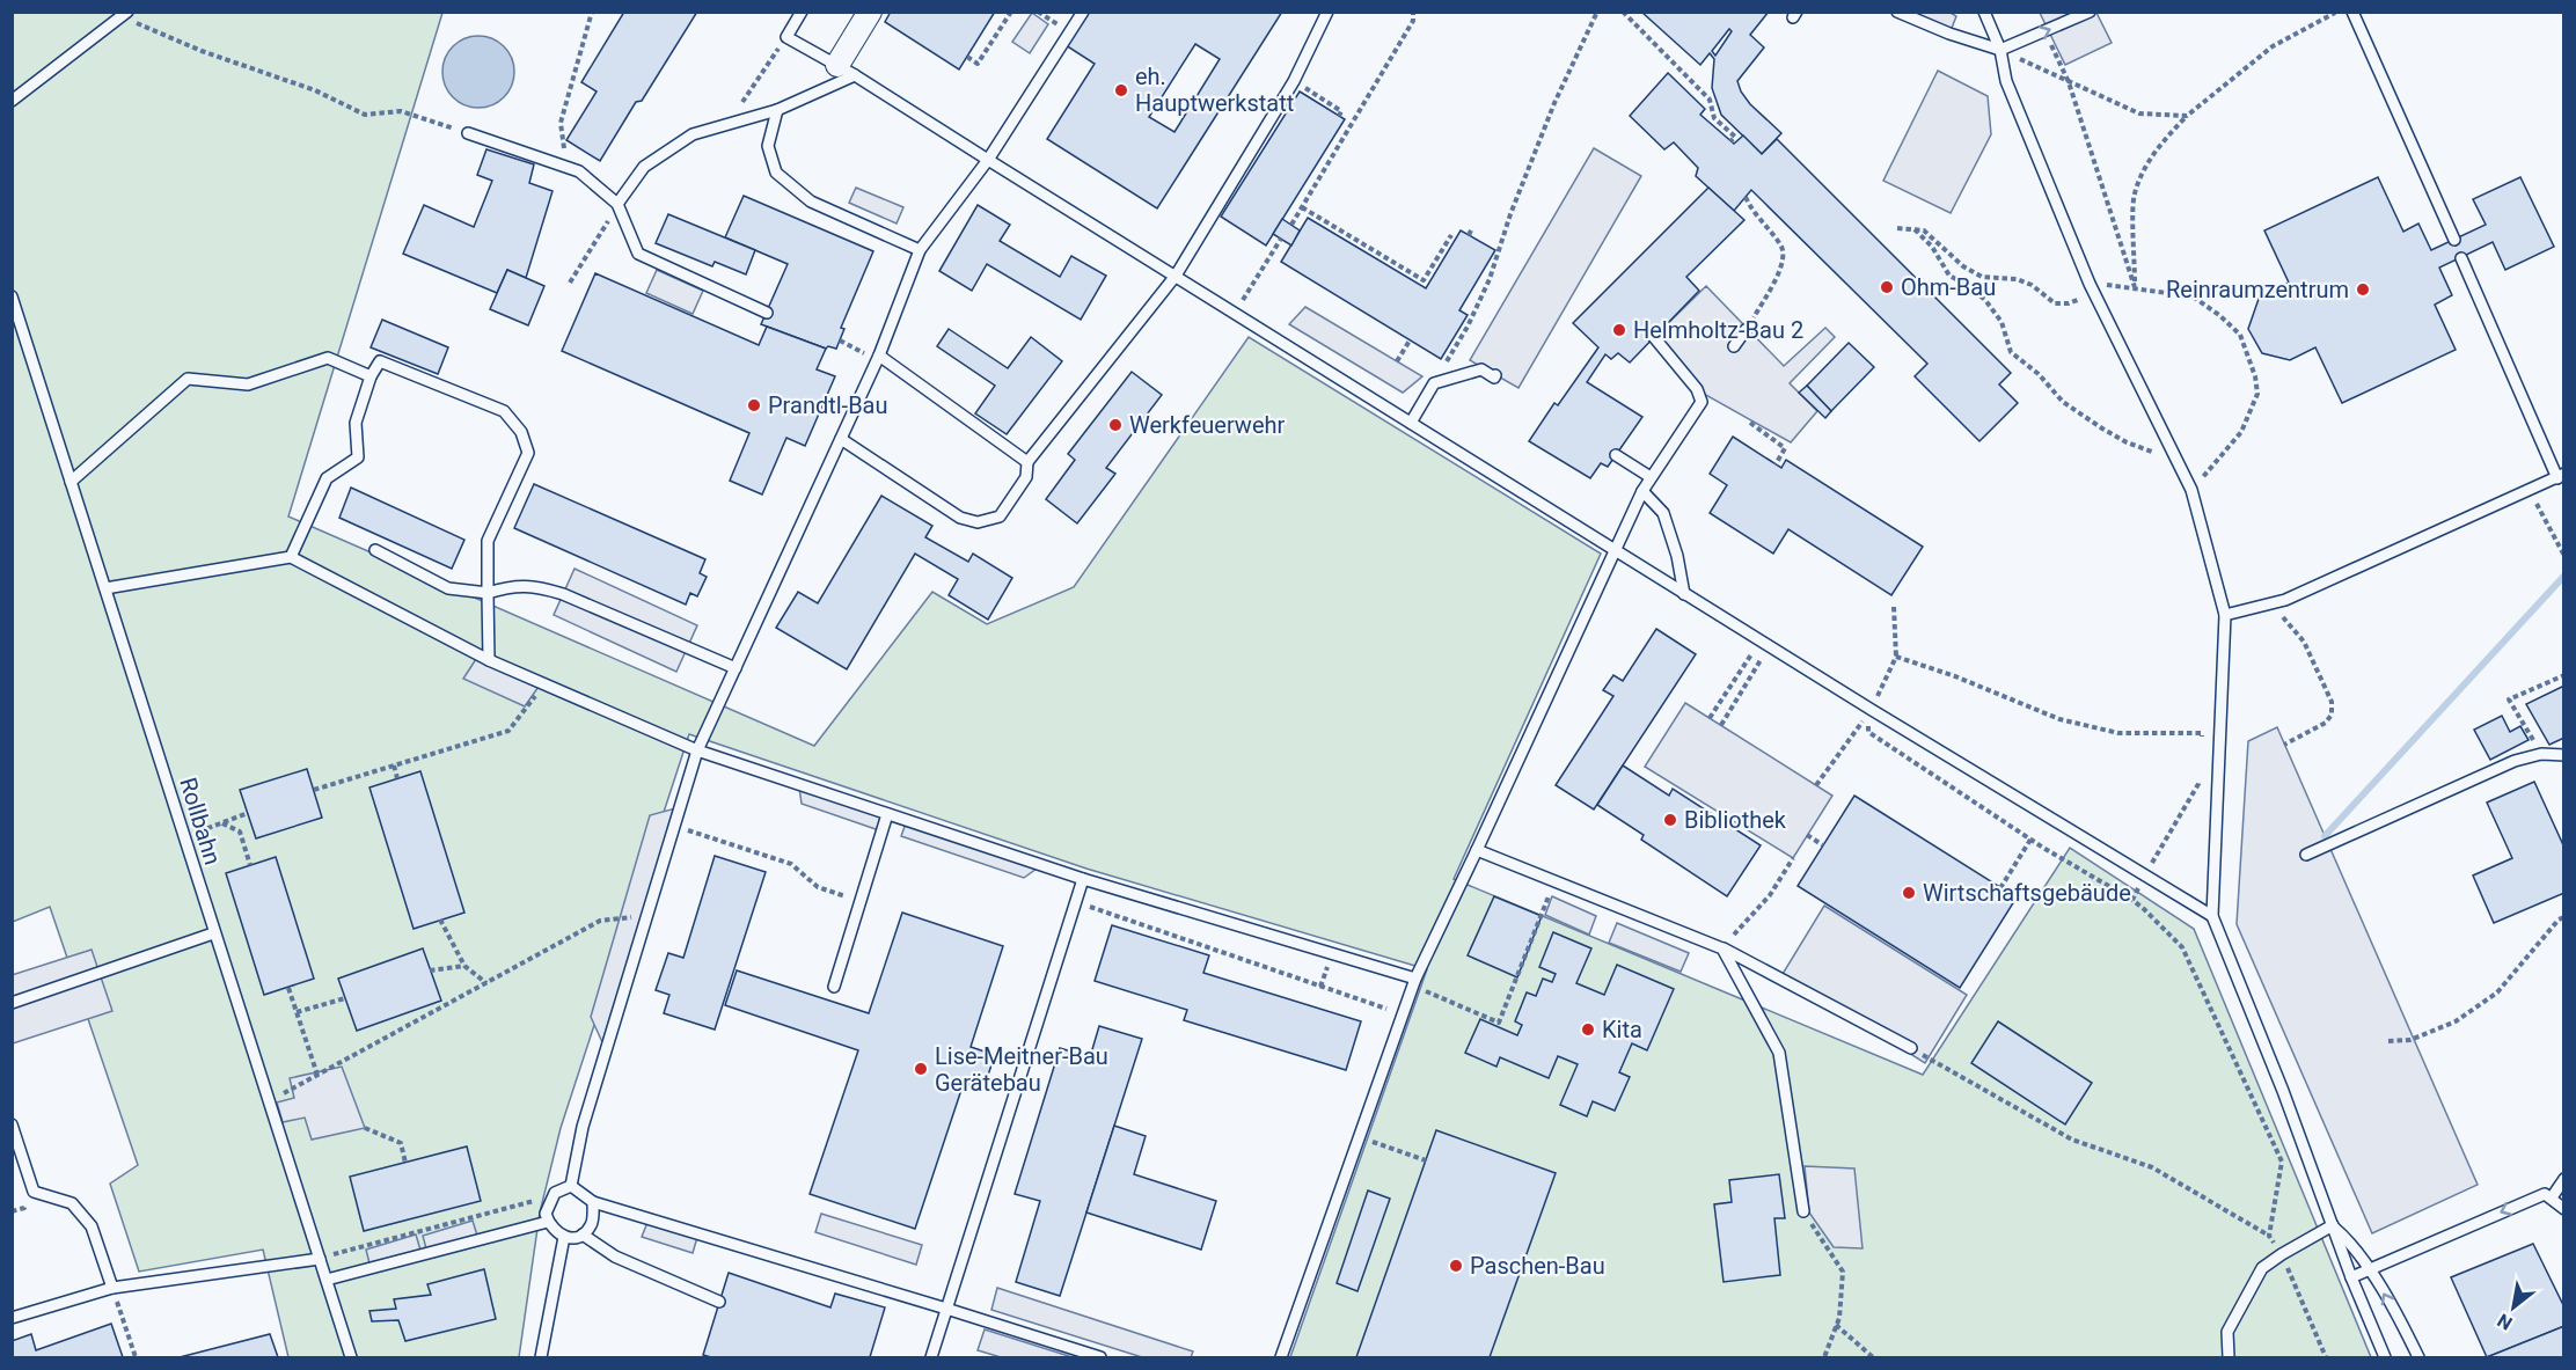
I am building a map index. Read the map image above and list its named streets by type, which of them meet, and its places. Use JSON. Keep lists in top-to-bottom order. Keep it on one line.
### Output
{"streets":{"lane":["Rollbahn"]},"places":["eh. Hauptwerkstatt","Ohm-Bau","Reinraumzentrum","Helmholtz-Bau 2","Prandtl-Bau","Werkfeuerwehr","Bibliothek","Wirtschaftsgebäude","Kita","Lise-Meitner-Bau Gerätebau","Paschen-Bau"],"north":"bottom left"}
